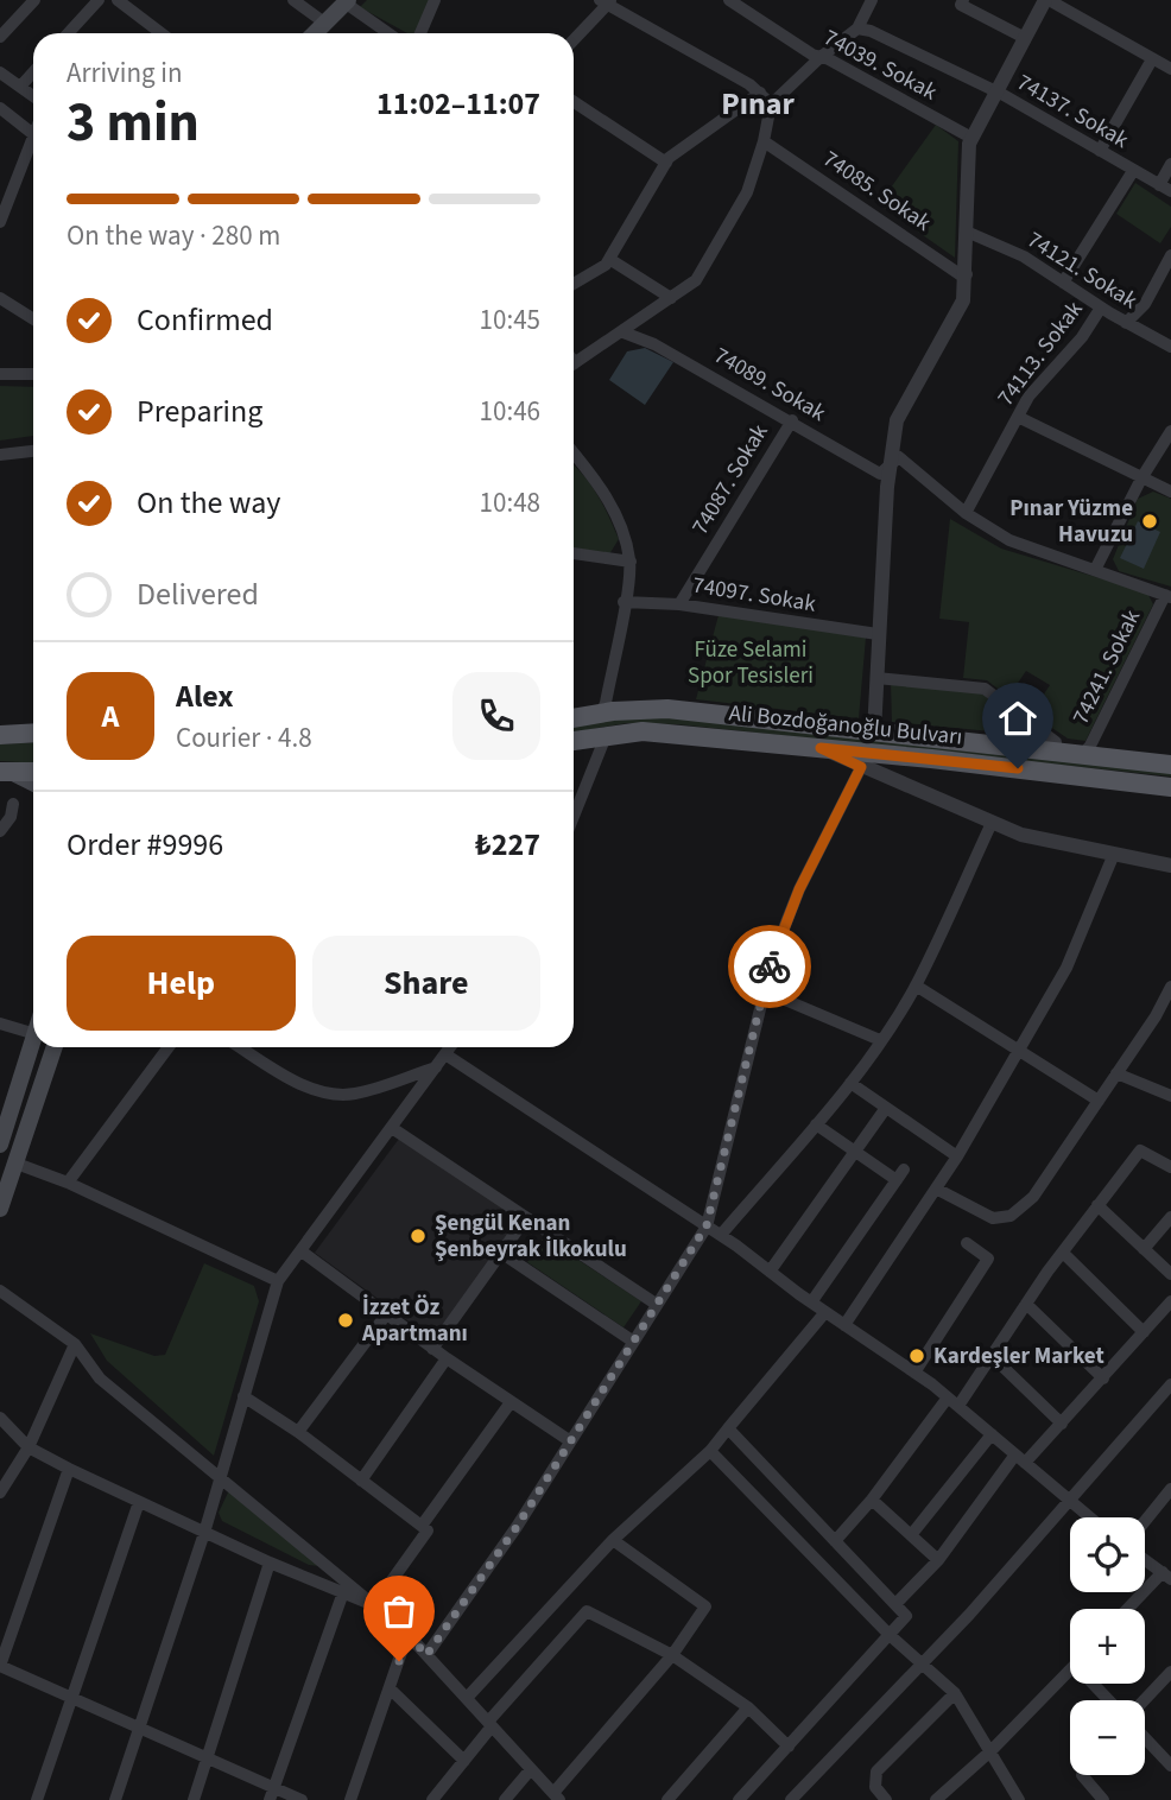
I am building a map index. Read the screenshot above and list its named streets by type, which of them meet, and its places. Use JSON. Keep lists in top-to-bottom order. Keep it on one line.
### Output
{"streets":{"main road":["Ali Bozdoğanoğlu Bulvarı"],"street":["74039. Sokak","74137. Sokak","74085. Sokak","74121. Sokak","74113. Sokak","74089. Sokak","74087. Sokak","74097. Sokak","74241. Sokak"]},"crossings":[["74121. Sokak","74113. Sokak"],["74089. Sokak","74087. Sokak"],["74087. Sokak","74097. Sokak"],["74241. Sokak","Ali Bozdoğanoğlu Bulvarı"]],"districts":["Pınar"],"parks":["Füze Selami Spor Tesisleri"],"places":["Pınar Yüzme Havuzu","Şengül Kenan Şenbeyrak İlkokulu","İzzet Öz Apartmanı","Kardeşler Market"],"page":{"heading":["3 min","Arriving in","11:02–11:07"],"panel":["Alex","Courier · 4.8","Order #9996","₺227"],"bar":"On the way · 280 m","list":[["Confirmed","10:45"],["Preparing","10:46"],["On the way","10:48"],"Delivered"],"round":"A","buttons":["Help","Share"],"map_buttons":["+","−"]}}
